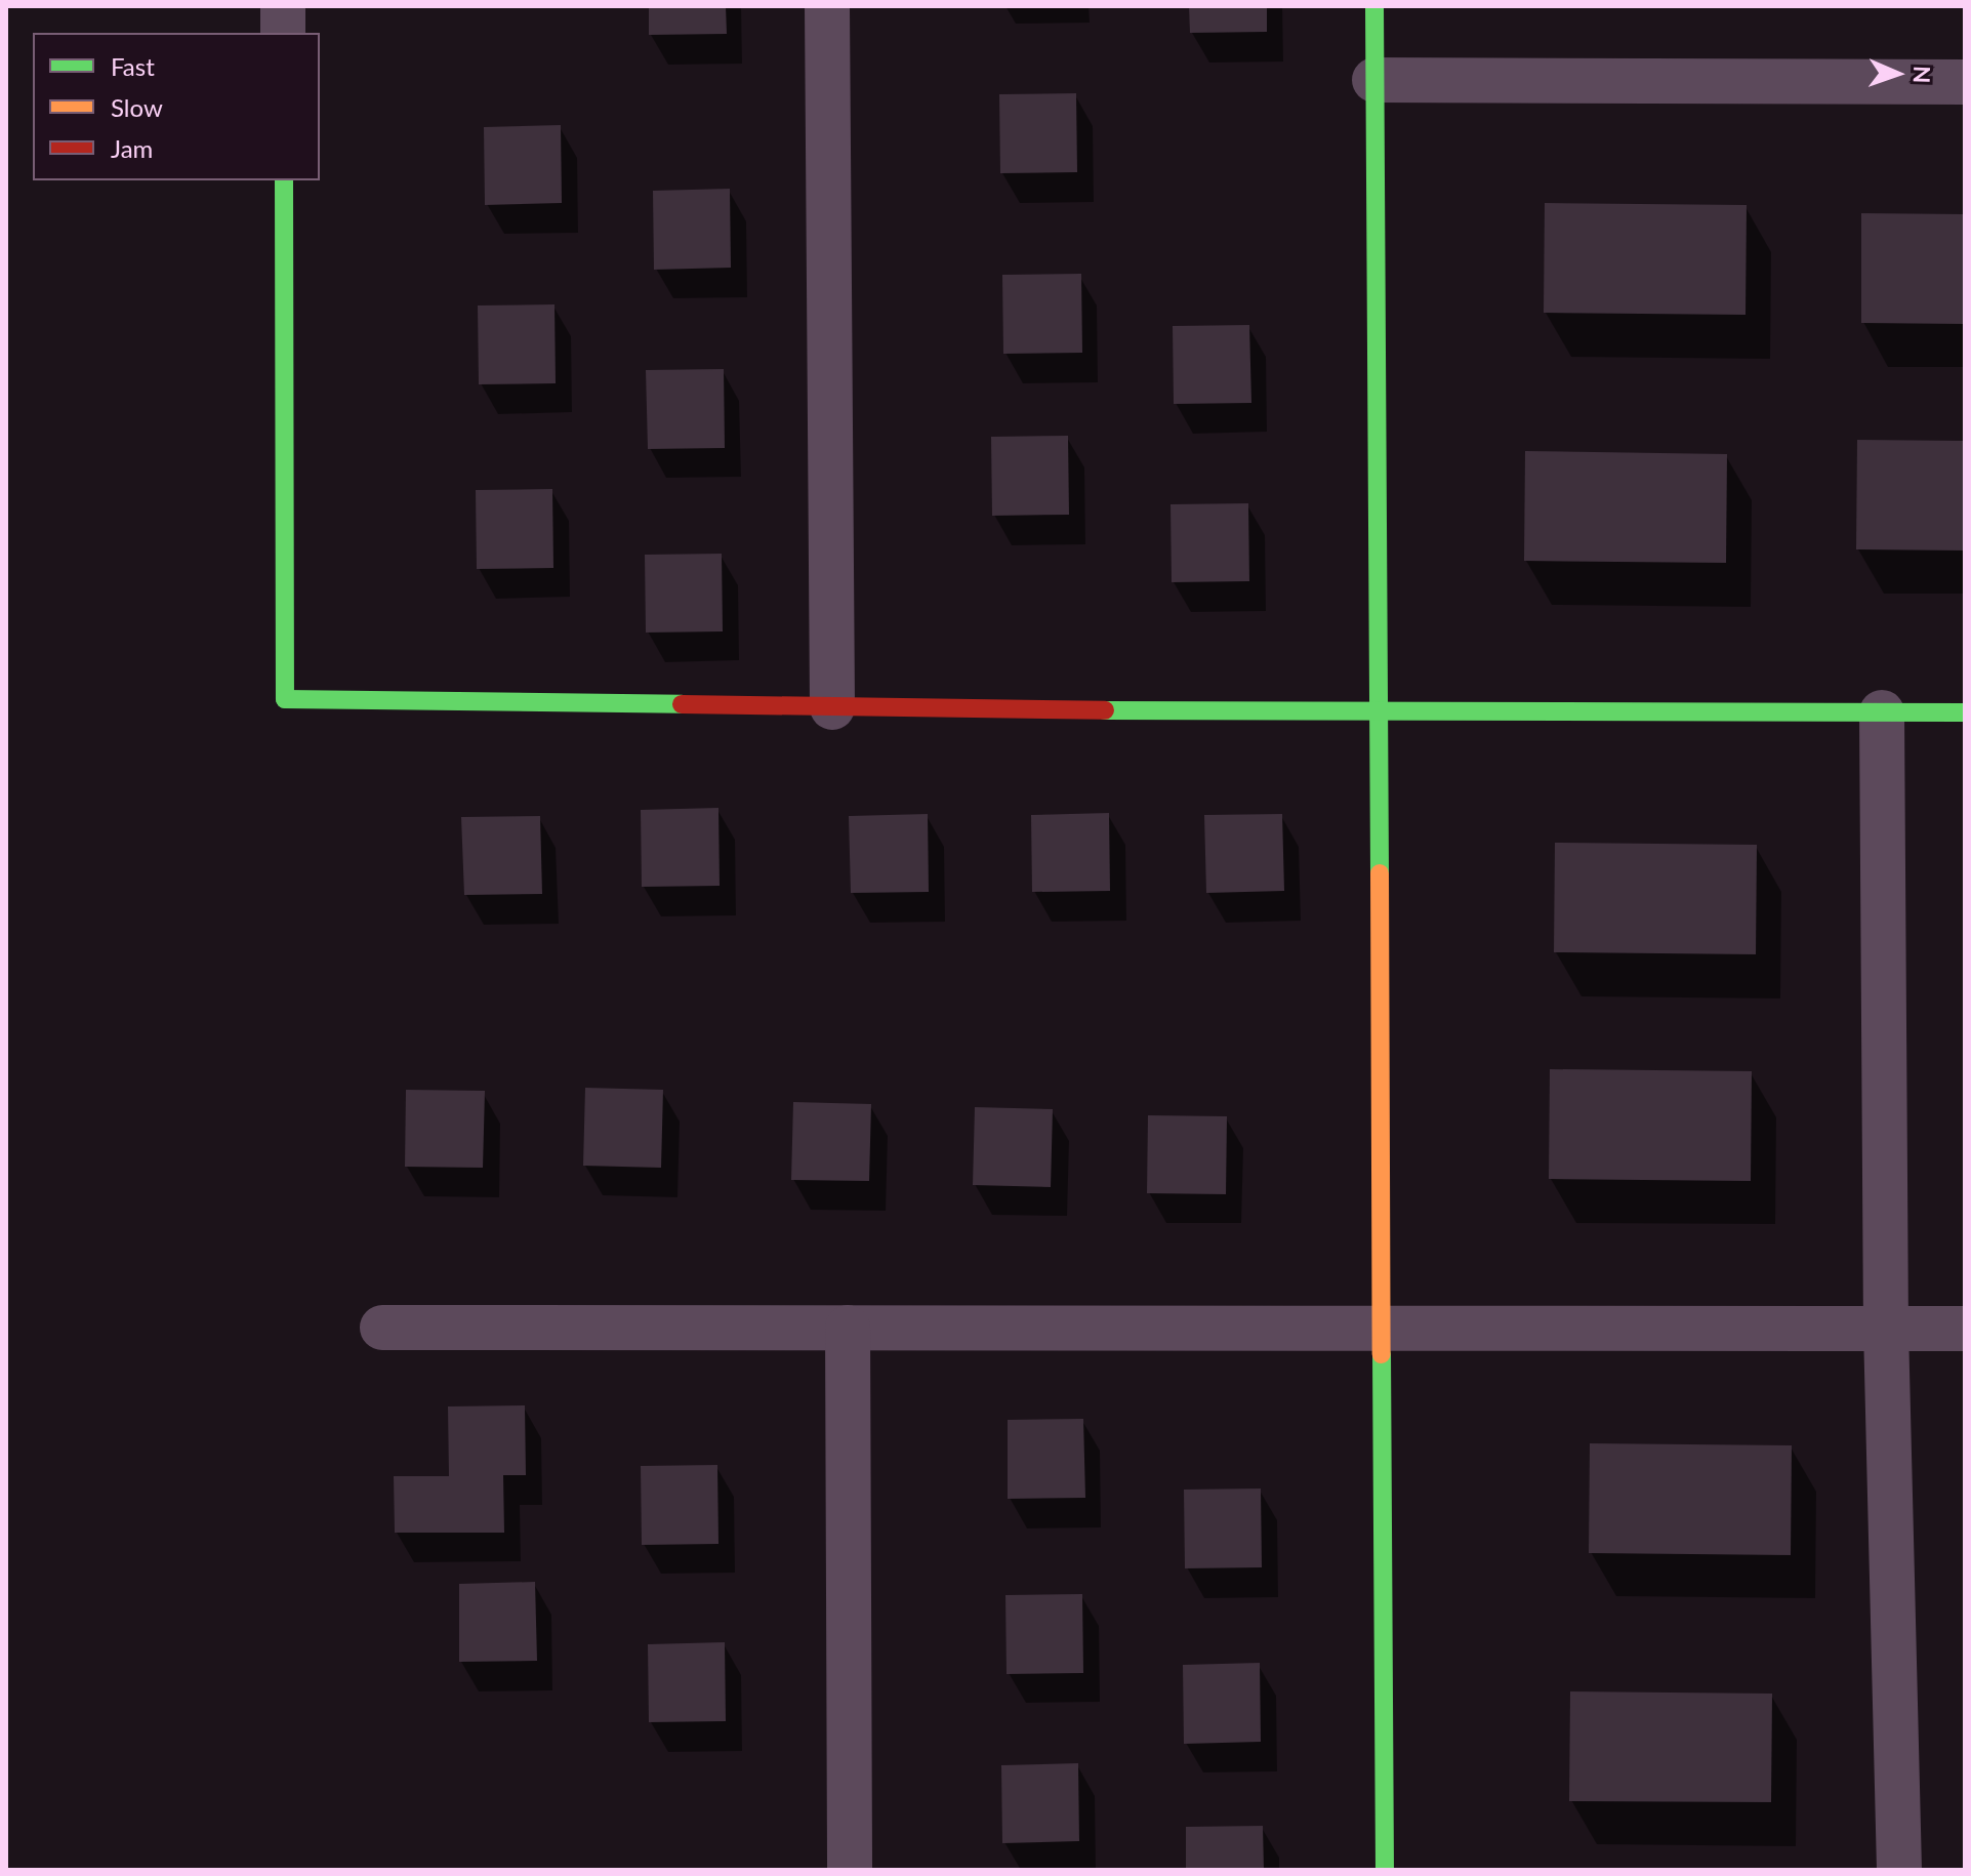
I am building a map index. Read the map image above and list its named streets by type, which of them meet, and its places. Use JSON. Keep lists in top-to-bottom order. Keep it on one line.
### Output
{"legend":["Fast","Slow","Jam"],"north":"right"}
